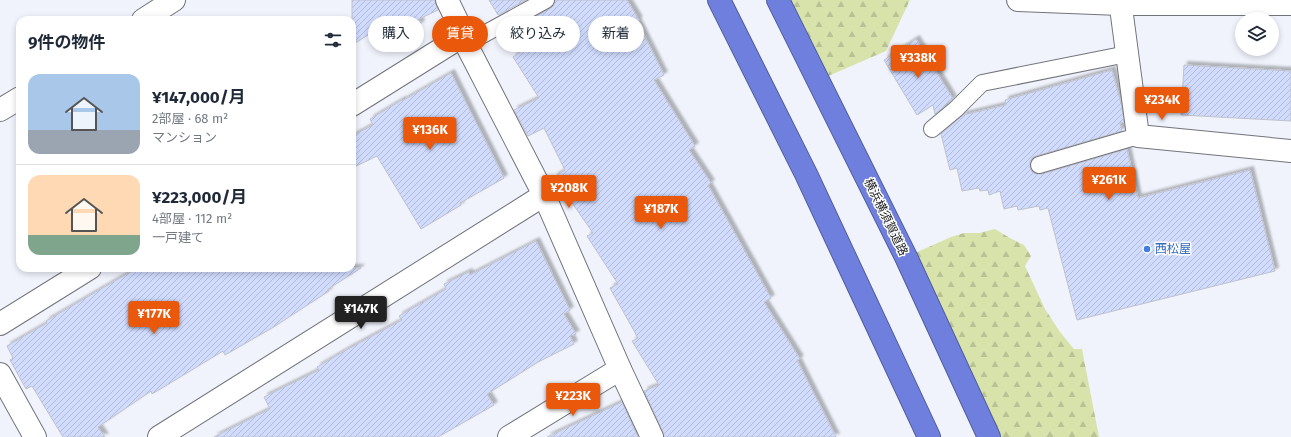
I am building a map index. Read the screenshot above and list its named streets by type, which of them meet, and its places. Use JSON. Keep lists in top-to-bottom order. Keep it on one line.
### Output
{"streets":{"highway":["横浜横須賀道路"]},"places":["西松屋"],"page":{"chip":["購入","賃貸","絞り込み","新着"],"heading":"9件の物件","price":["¥338K","¥234K","¥136K","¥261K","¥208K","¥187K","¥147K","¥177K","¥223K"],"list":[{"name":"¥147,000/月","note":"2部屋 · 68 m² · マンション"},{"name":"¥223,000/月","note":"4部屋 · 112 m² · 一戸建て"}]}}
